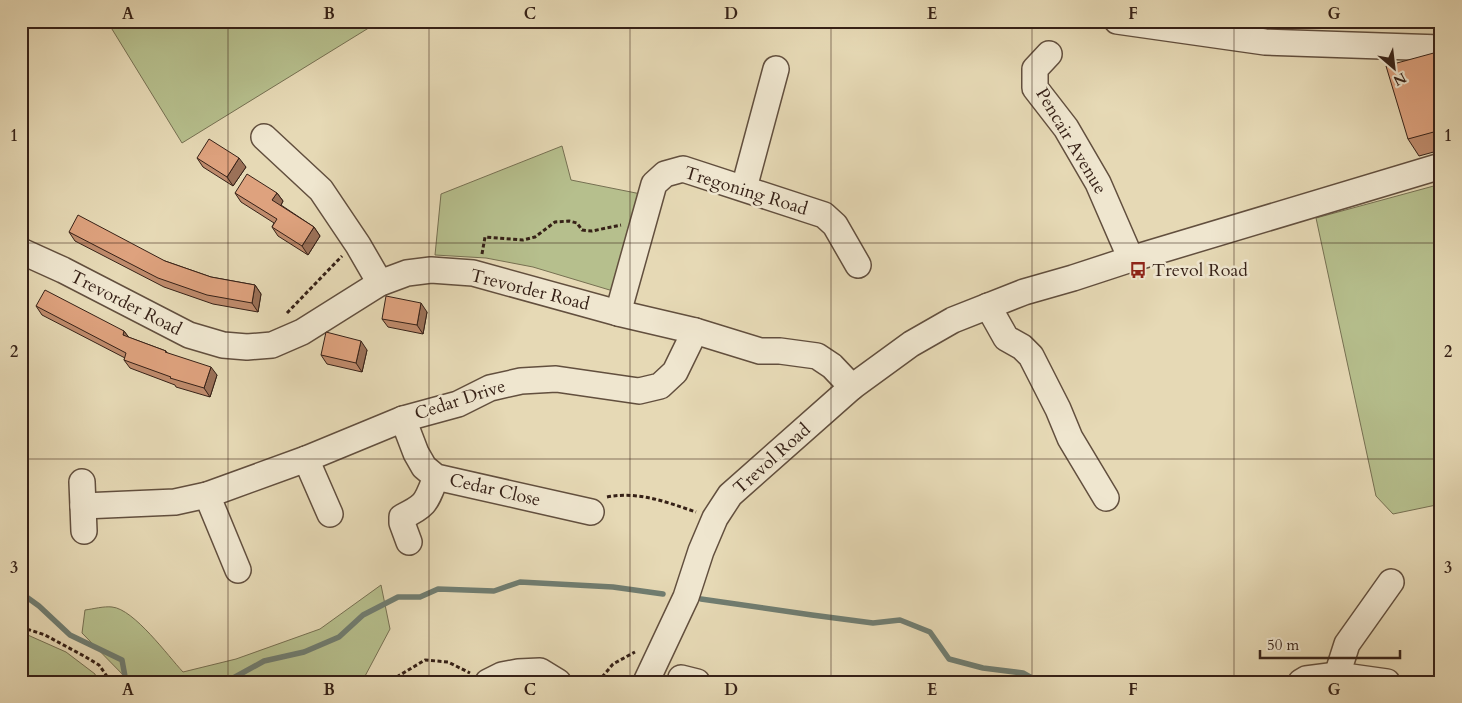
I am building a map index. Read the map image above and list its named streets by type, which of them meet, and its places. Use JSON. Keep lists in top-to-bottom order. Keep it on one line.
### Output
{"streets":{"street":["Pencair Avenue","Tregoning Road","Trevorder Road","Cedar Drive","Trevol Road","Cedar Close"]},"crossings":[["Pencair Avenue","Trevol Road"],["Tregoning Road","Trevorder Road"],["Trevorder Road","Cedar Drive"],["Trevorder Road","Trevol Road"],["Cedar Drive","Cedar Close"]],"places":{"bus stop":["Trevol Road"]},"scale_bar":"50 m","north":"bottom right","grid":{"columns":["A","B","C","D","E","F","G"],"rows":["1","2","3"]}}
